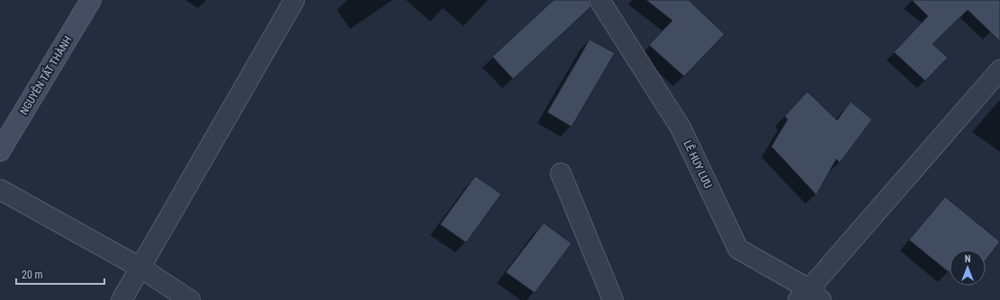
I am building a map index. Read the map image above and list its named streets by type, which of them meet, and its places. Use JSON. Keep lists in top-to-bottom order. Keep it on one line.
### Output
{"streets":{"main road":["NGUYỄN TẤT THÀNH"],"street":["LÊ HUY LƯU"]},"scale_bar":"20 m","north":"top"}
